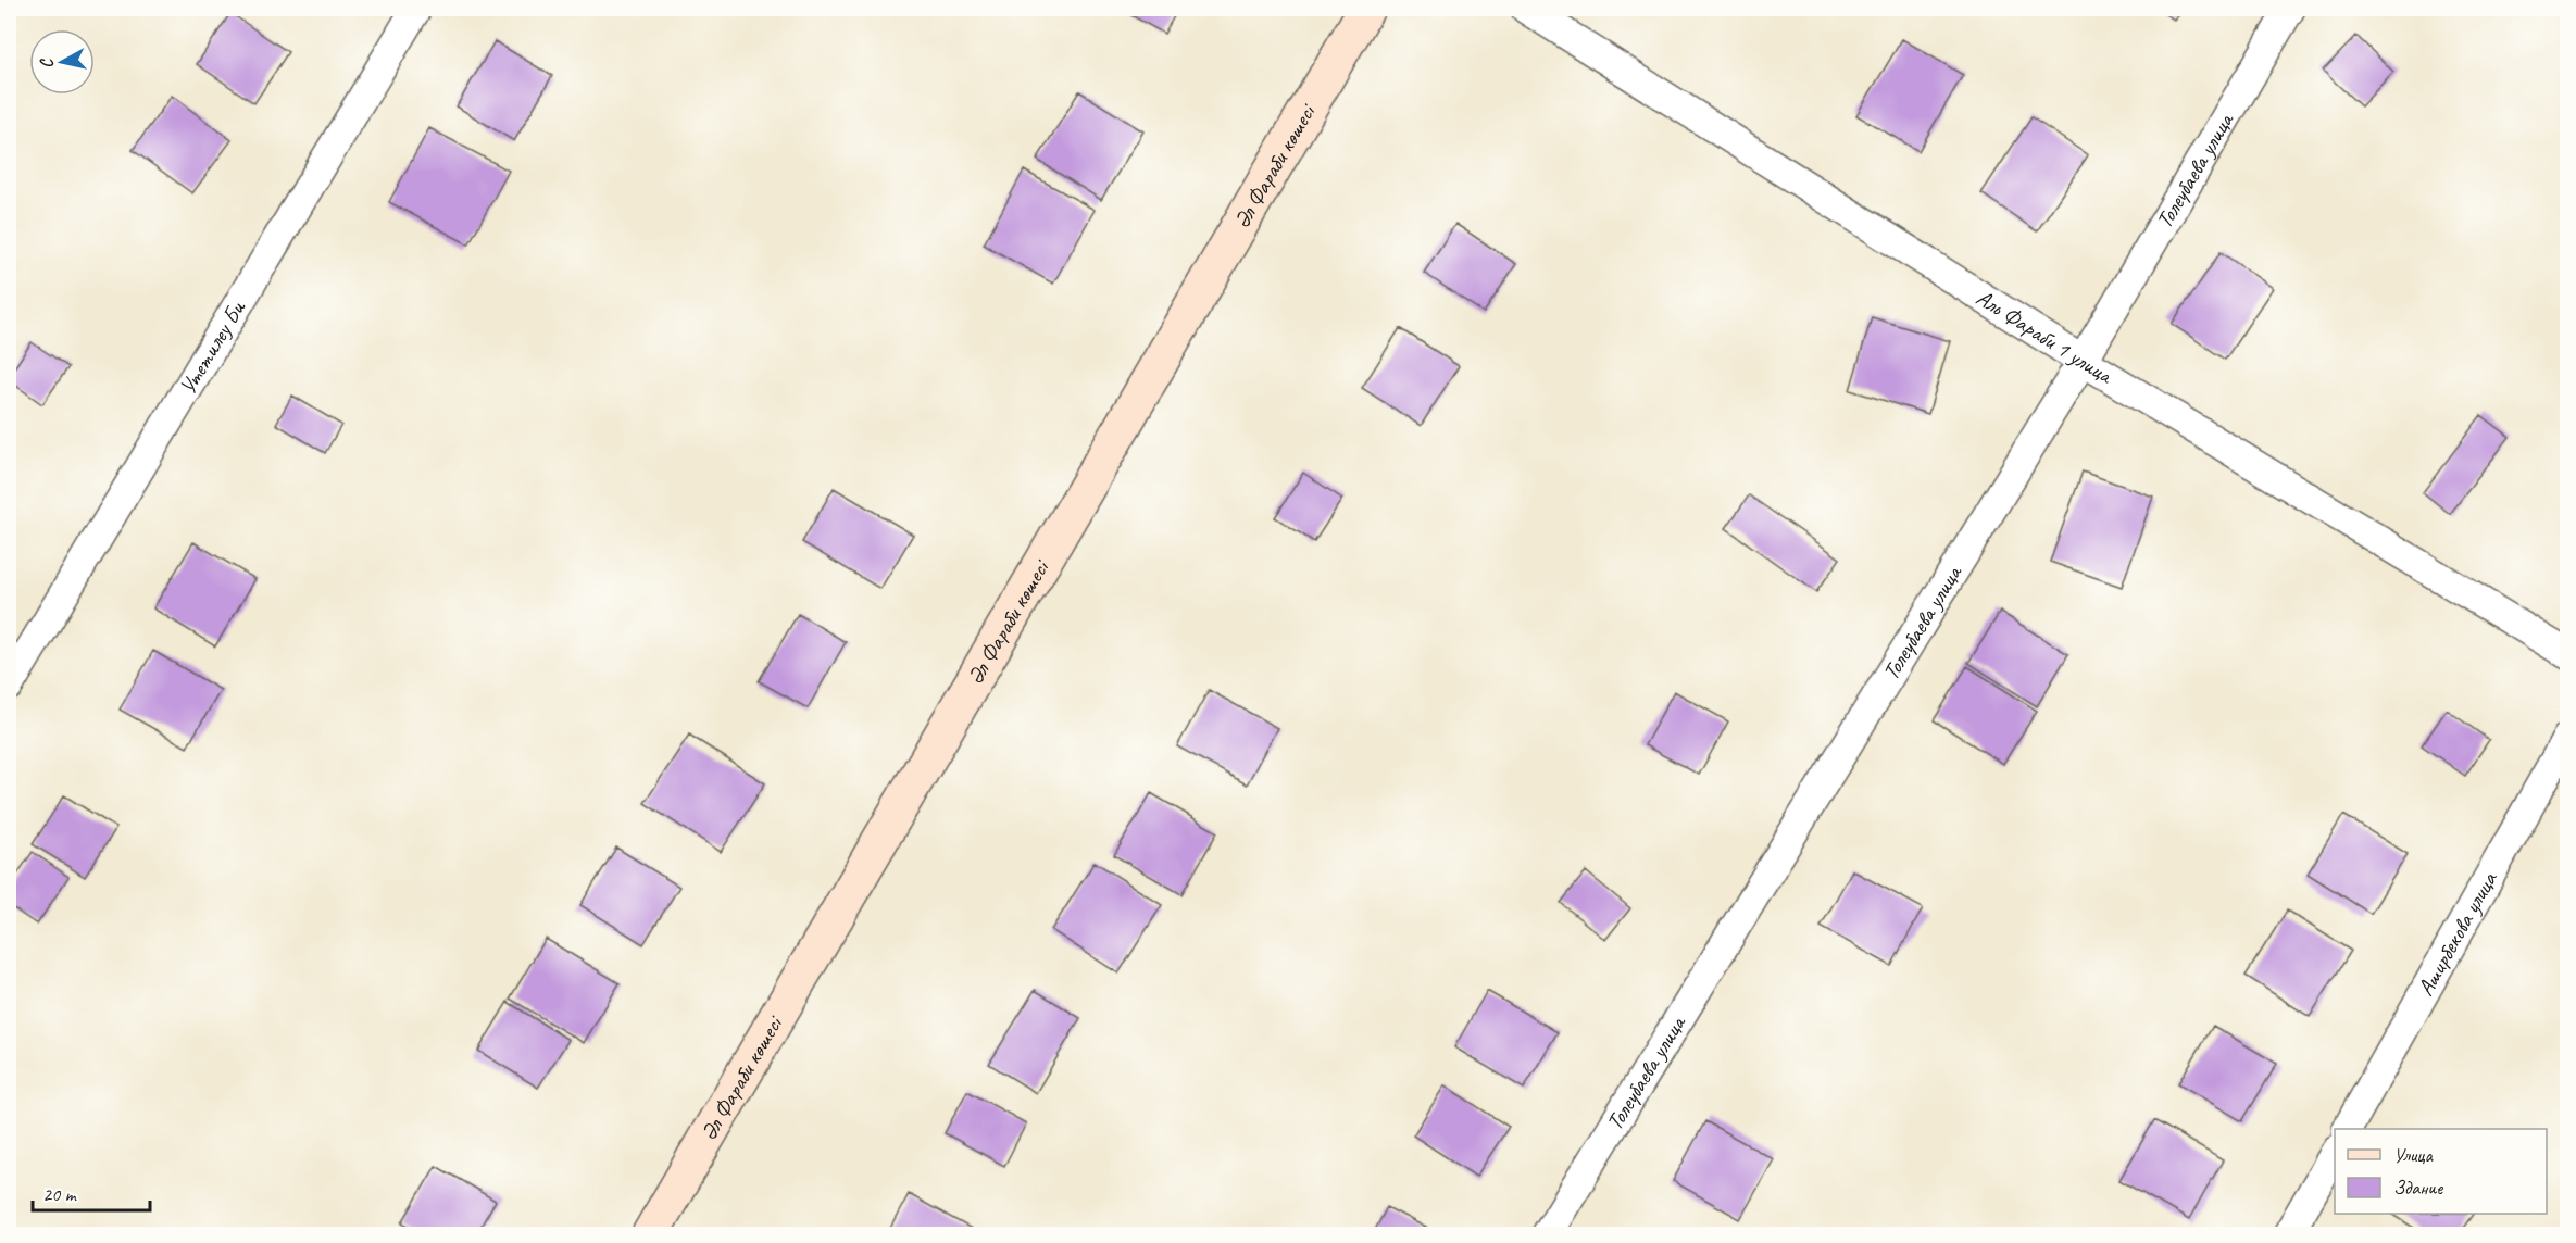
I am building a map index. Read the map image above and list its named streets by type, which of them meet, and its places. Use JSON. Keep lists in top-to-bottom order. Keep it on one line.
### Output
{"streets":{"street":["Әл Фараби көшесі","Толеубаева улица","Аль Фараби 1 улица","Утетилеу Би","Аширбекова улица"]},"crossings":[["Толеубаева улица","Аль Фараби 1 улица"]],"legend":["Улица","Здание"],"scale_bar":"20 m","north":"left"}
